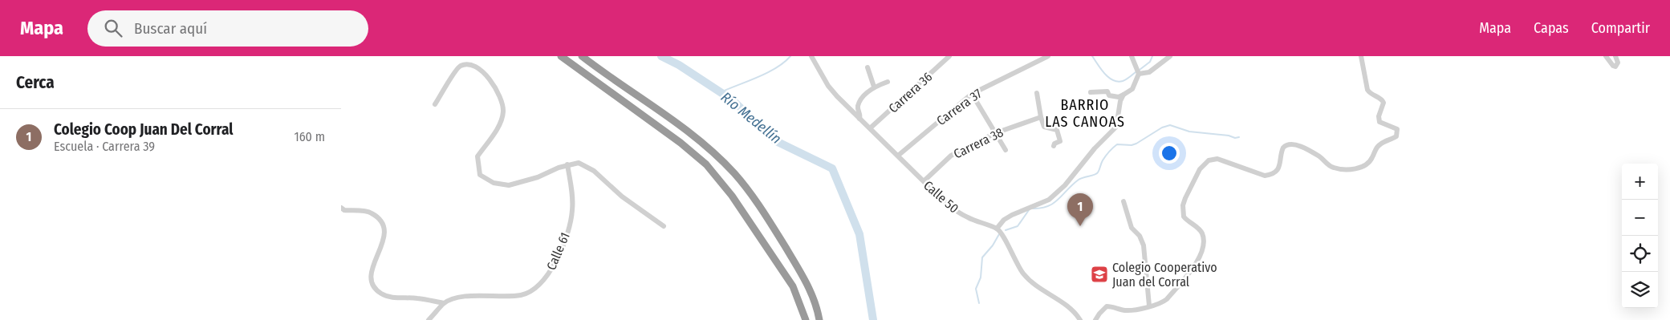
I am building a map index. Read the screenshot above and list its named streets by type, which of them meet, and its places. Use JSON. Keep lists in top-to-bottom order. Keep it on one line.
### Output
{"streets":{"street":["Carrera 36","Carrera 37","Carrera 38","Calle 50","Calle 61"]},"crossings":[["Carrera 36","Calle 50"],["Carrera 37","Calle 50"],["Carrera 38","Calle 50"]],"districts":["BARRIO LAS CANOAS"],"water":["Río Medellín"],"places":{"school or university":["Colegio Cooperativo Juan del Corral"]},"page":{"header":"Mapa","search":"Buscar aquí","nav":["Mapa","Capas","Compartir"],"heading":"Cerca","list":[{"mark":"1","name":"Colegio Coop Juan Del Corral","note":"Escuela · Carrera 39","value":"160 m"}],"map_buttons":["+","−"],"pins":"1"}}
